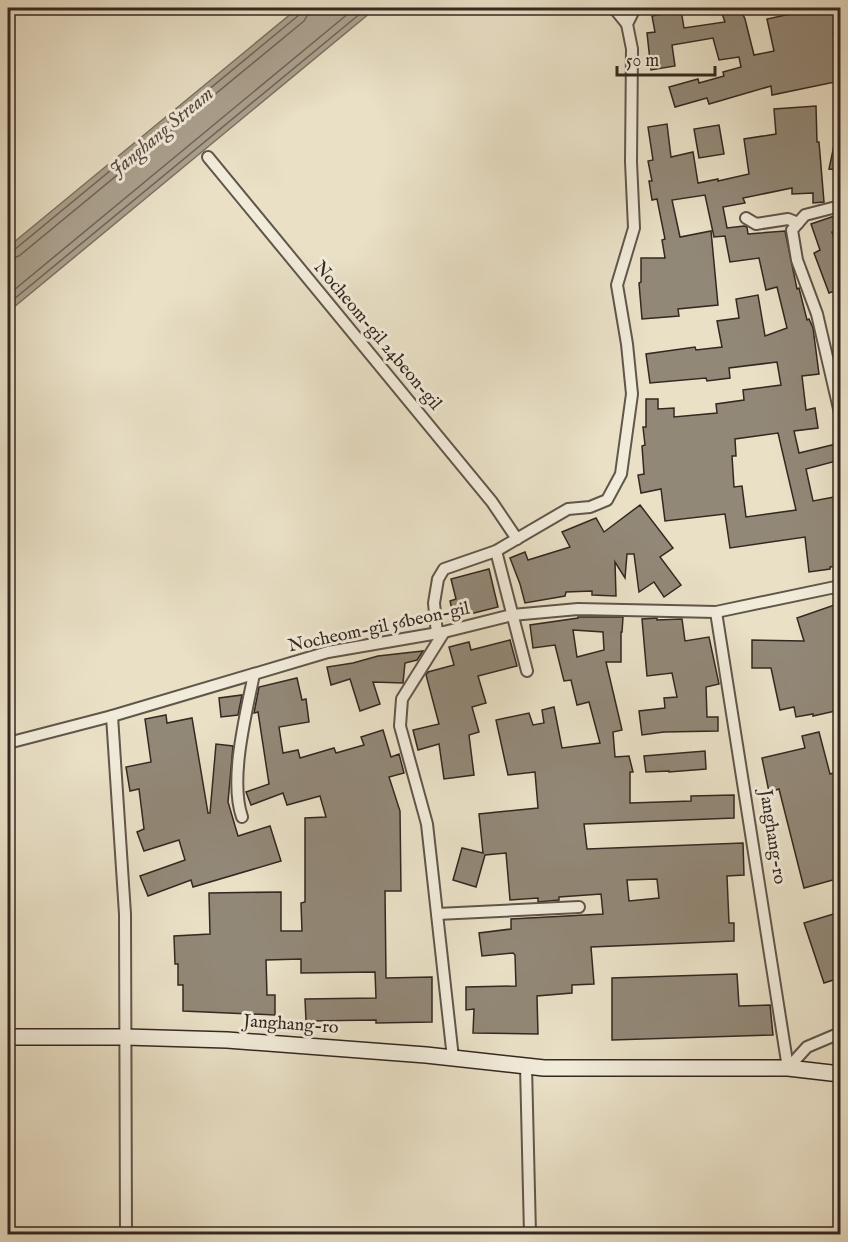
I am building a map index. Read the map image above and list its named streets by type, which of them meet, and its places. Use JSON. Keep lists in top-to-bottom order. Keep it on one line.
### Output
{"streets":{"main road":["Janghang-ro"],"street":["Nocheom-gil 24beon-gil","Nocheom-gil 56beon-gil"]},"crossings":[["Nocheom-gil 56beon-gil","Janghang-ro"]],"water":["Janghang Stream"],"scale_bar":"50 m"}
